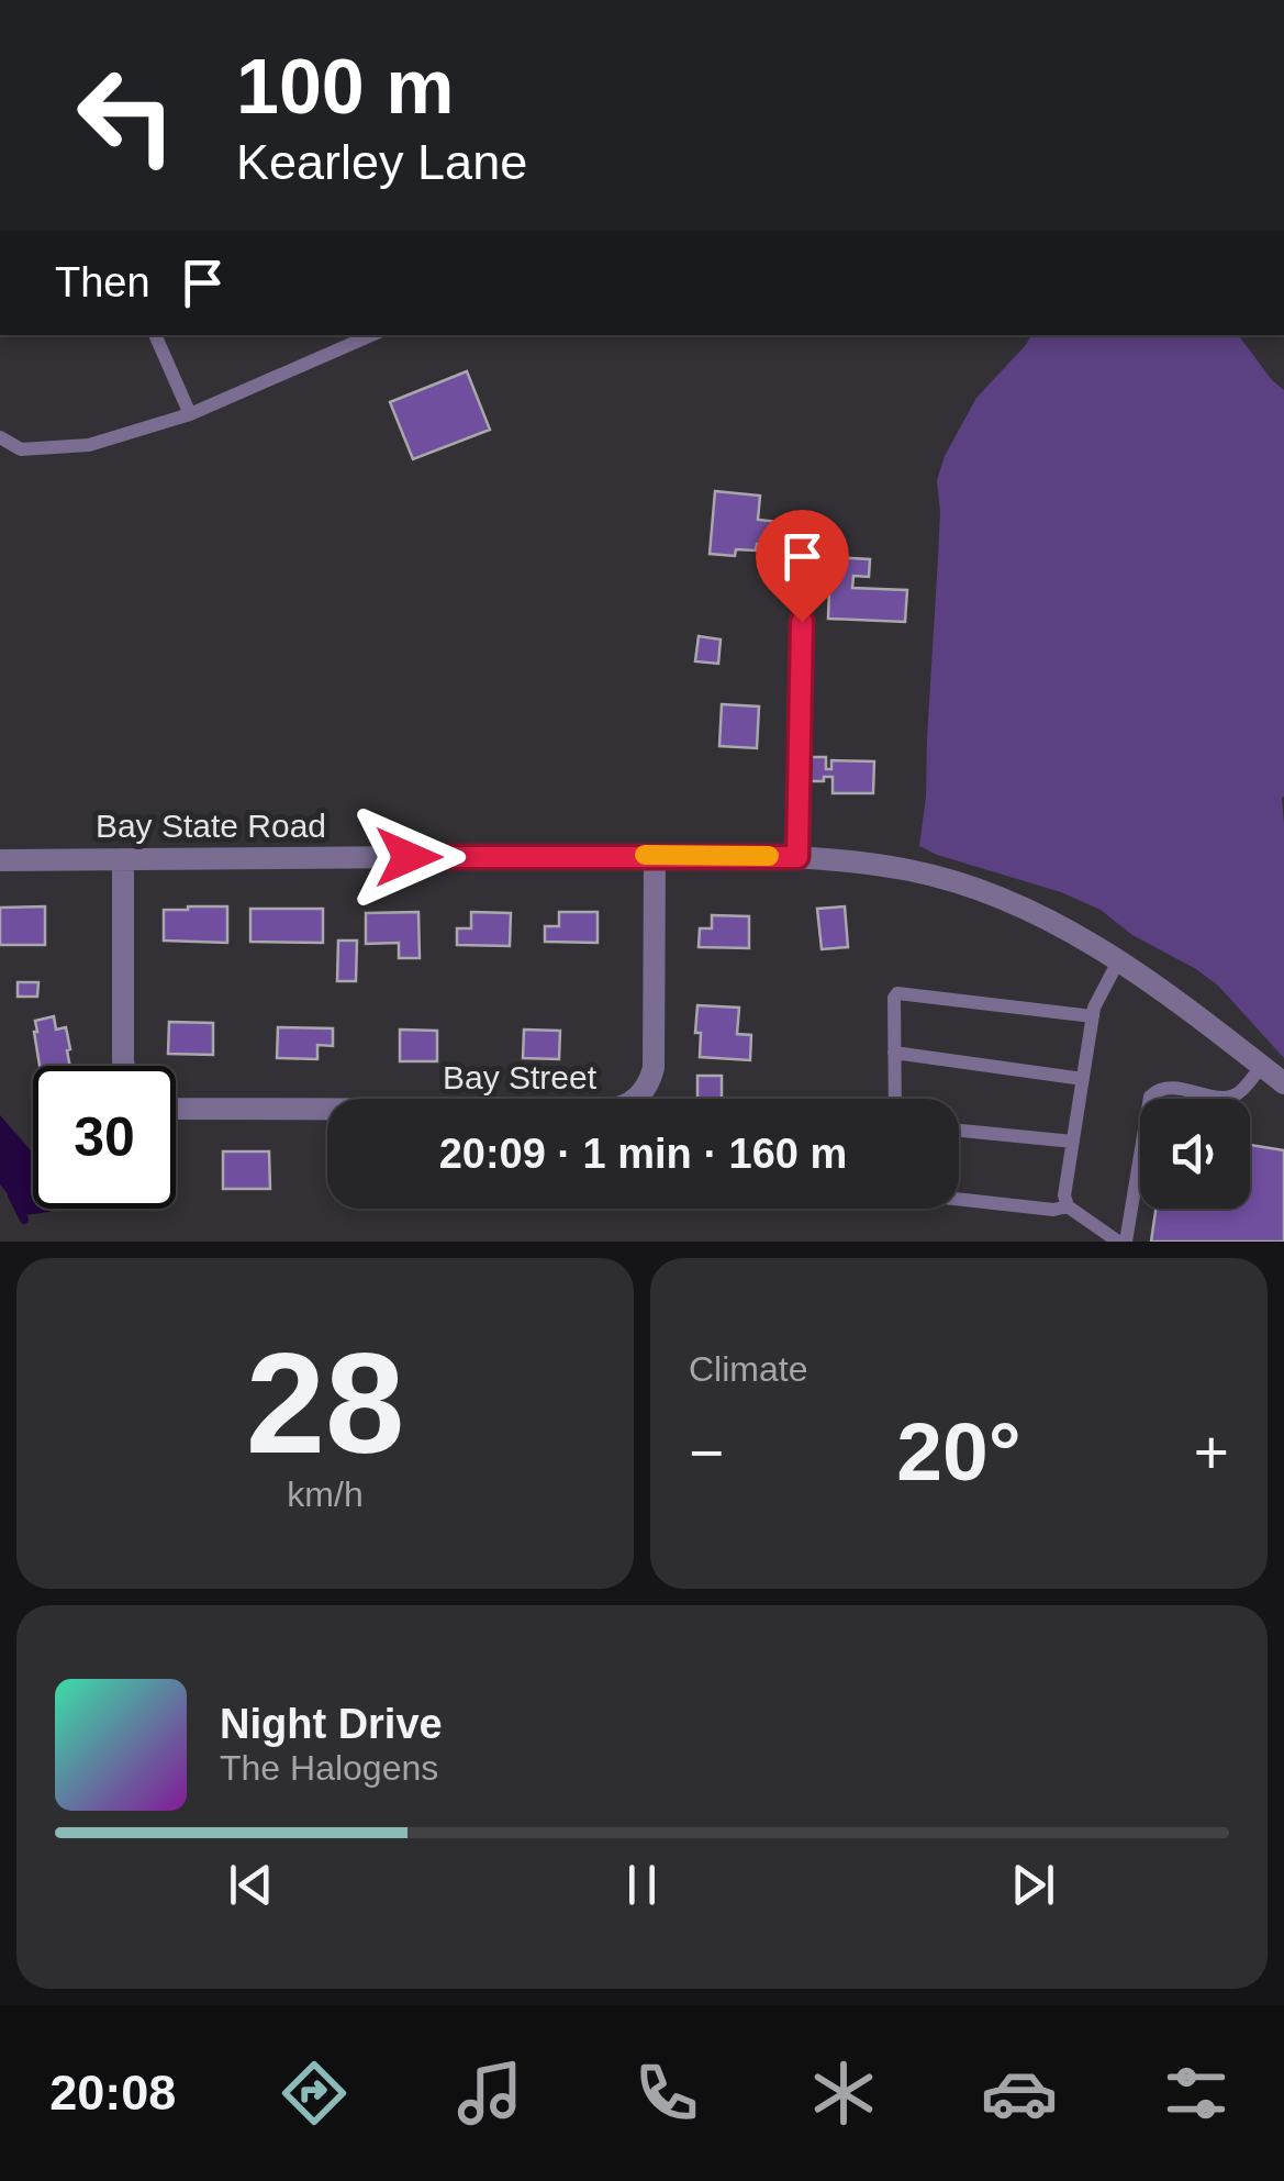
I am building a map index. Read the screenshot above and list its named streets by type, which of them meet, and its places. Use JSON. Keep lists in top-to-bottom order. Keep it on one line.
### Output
{"streets":{"street":["Bay State Road","Bay Street"]},"crossings":[["Bay State Road","Bay Street"]],"page":{"turn":["100 m","Kearley Lane"],"then":"Then","limit":"30","trip":"20:09 · 1 min · 160 m","tile":[["28","km/h"],"Climate"],"heat":["−","20°","+"],"song":["Night Drive","The Halogens"],"tabs":"20:08"}}
